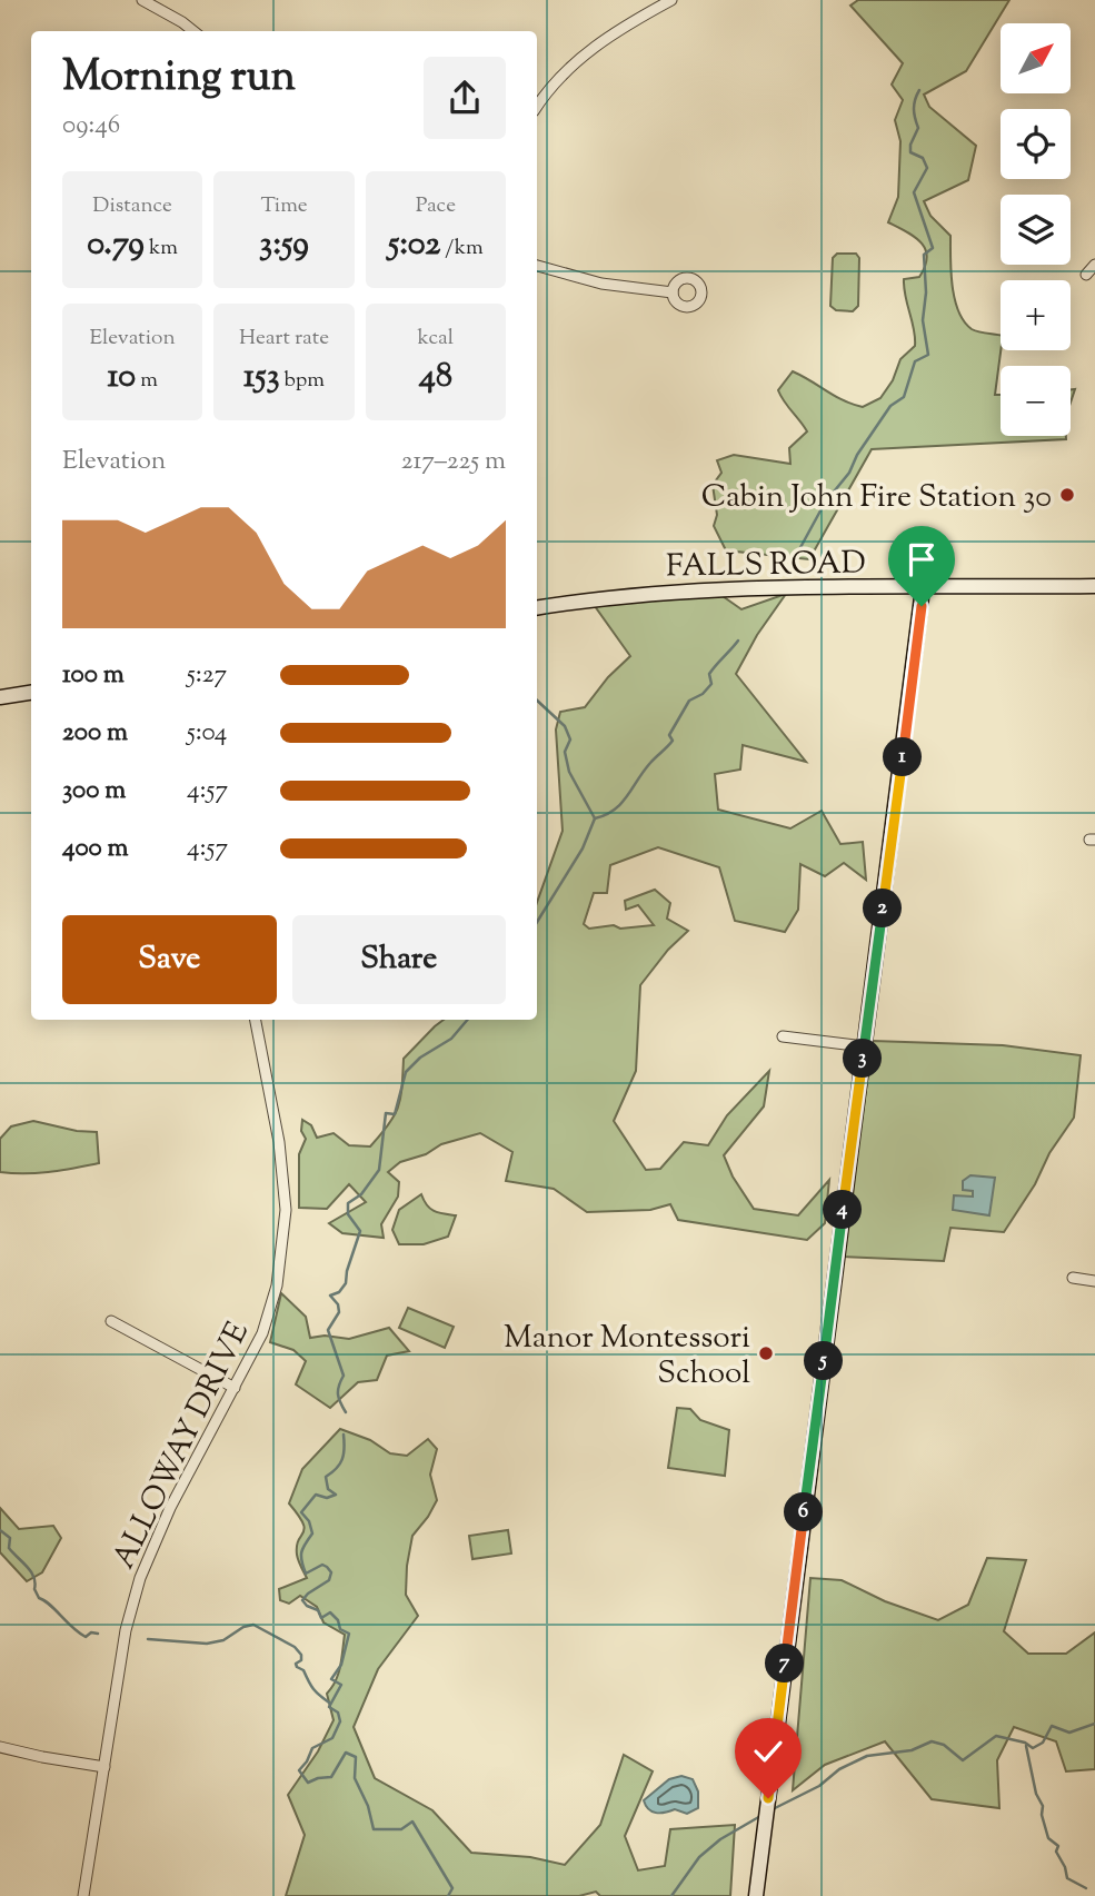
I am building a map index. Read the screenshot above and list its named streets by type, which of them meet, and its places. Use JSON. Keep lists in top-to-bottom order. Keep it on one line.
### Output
{"streets":{"street":["FALLS ROAD","ALLOWAY DRIVE"]},"places":["Cabin John Fire Station 30","Manor Montessori School"],"north":"top right","page":{"map_buttons":["+","−"],"heading":["Morning run","09:46"],"stats":[["Distance","0.79 km"],["Time","3:59"],["Pace","5:02 /km"],["Elevation","10 m"],["Heart rate","153 bpm"],["kcal","48"]],"chart":["Elevation","217–225 m"],"list":[{"name":"100 m","note":"5:27"},{"name":"200 m","note":"5:04"},{"name":"300 m","note":"4:57"},{"name":"400 m","note":"4:57"}],"pins":["1","2","3","4","5","6","7"],"buttons":["Save","Share"]}}
